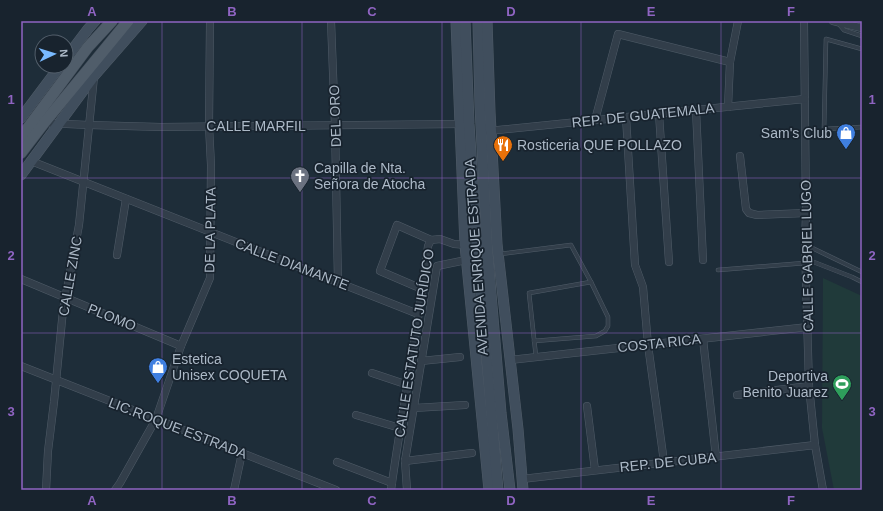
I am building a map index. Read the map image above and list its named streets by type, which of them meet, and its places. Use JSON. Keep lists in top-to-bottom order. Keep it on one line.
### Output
{"streets":{"street":["REP. DE GUATEMALA","DEL ORO","CALLE MARFIL","DE LA PLATA","CALLE GABRIEL LUGO","AVENIDA ENRIQUE ESTRADA","CALLE DIAMANTE","CALLE ZINC","PLOMO","CALLE ESTATUTO JURÍDICO","COSTA RICA","LIC.ROQUE ESTRADA","REP. DE CUBA"]},"crossings":[["REP. DE GUATEMALA","CALLE GABRIEL LUGO"],["REP. DE GUATEMALA","AVENIDA ENRIQUE ESTRADA"],["DEL ORO","CALLE MARFIL"],["DEL ORO","CALLE DIAMANTE"],["CALLE MARFIL","DE LA PLATA"],["CALLE MARFIL","AVENIDA ENRIQUE ESTRADA"],["CALLE MARFIL","CALLE ZINC"],["DE LA PLATA","CALLE DIAMANTE"],["DE LA PLATA","PLOMO"],["DE LA PLATA","LIC.ROQUE ESTRADA"],["CALLE GABRIEL LUGO","COSTA RICA"],["CALLE GABRIEL LUGO","REP. DE CUBA"],["AVENIDA ENRIQUE ESTRADA","CALLE ESTATUTO JURÍDICO"],["CALLE DIAMANTE","CALLE ZINC"],["CALLE DIAMANTE","CALLE ESTATUTO JURÍDICO"],["CALLE ZINC","PLOMO"],["CALLE ZINC","LIC.ROQUE ESTRADA"]],"places":{"shop":["Sam's Club","Estetica Unisex COQUETA"],"restaurant":["Rosticeria QUE POLLAZO"],"church":["Capilla de Nta. Señora de Atocha"],"sports":["Deportiva Benito Juarez"]},"north":"right","grid":{"columns":["A","B","C","D","E","F"],"rows":["1","2","3"]}}
